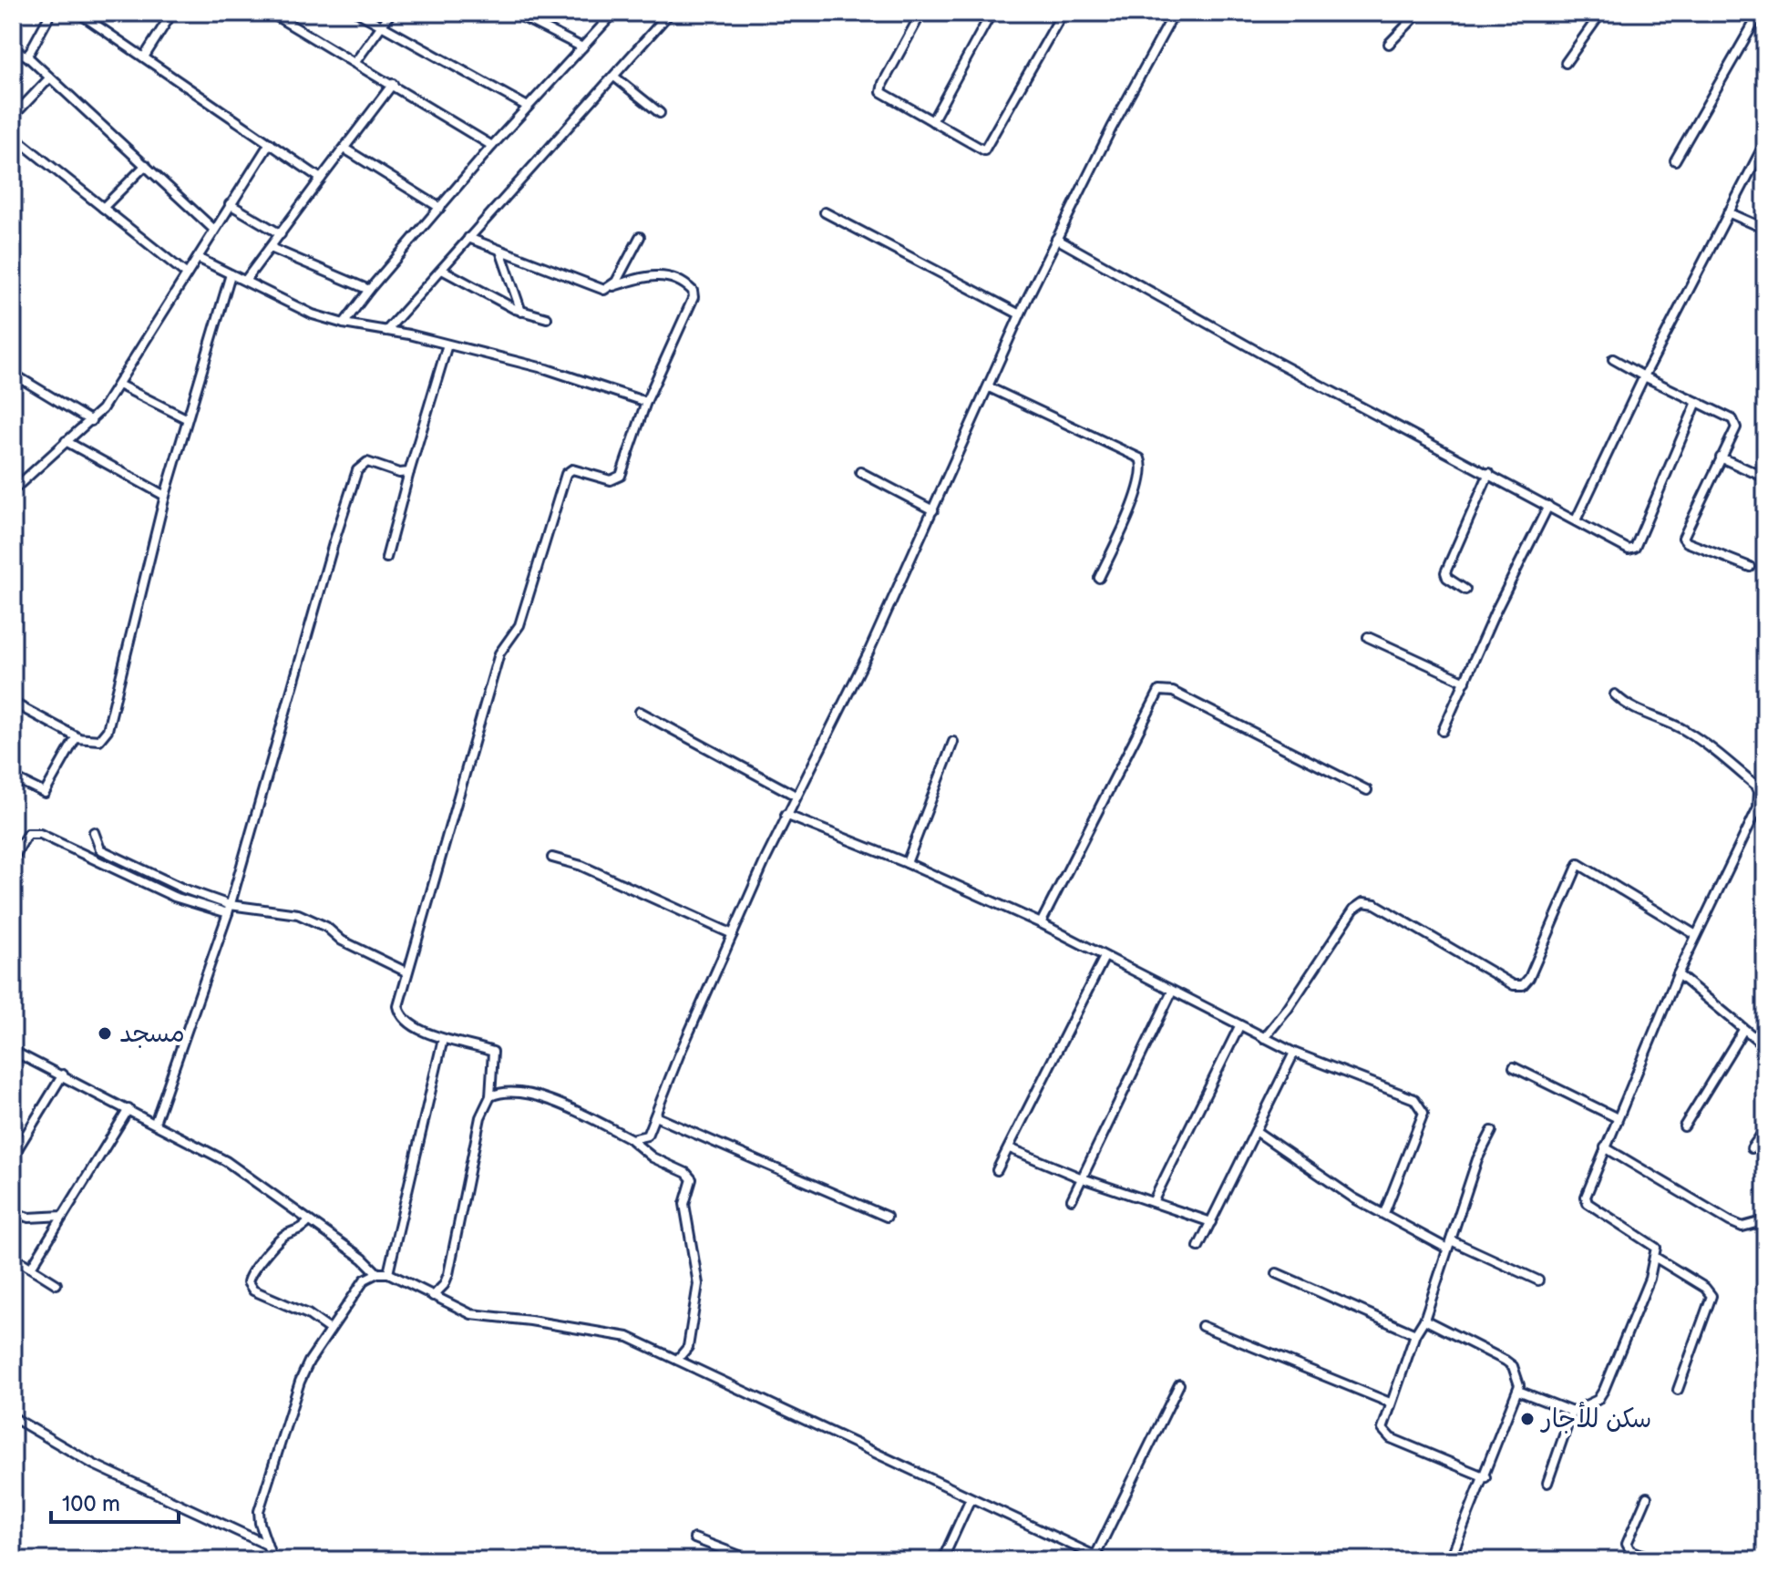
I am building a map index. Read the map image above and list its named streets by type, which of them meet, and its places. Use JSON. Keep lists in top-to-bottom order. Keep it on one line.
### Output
{"places":["مسجد","سكن للأجار"],"scale_bar":"100 m"}
